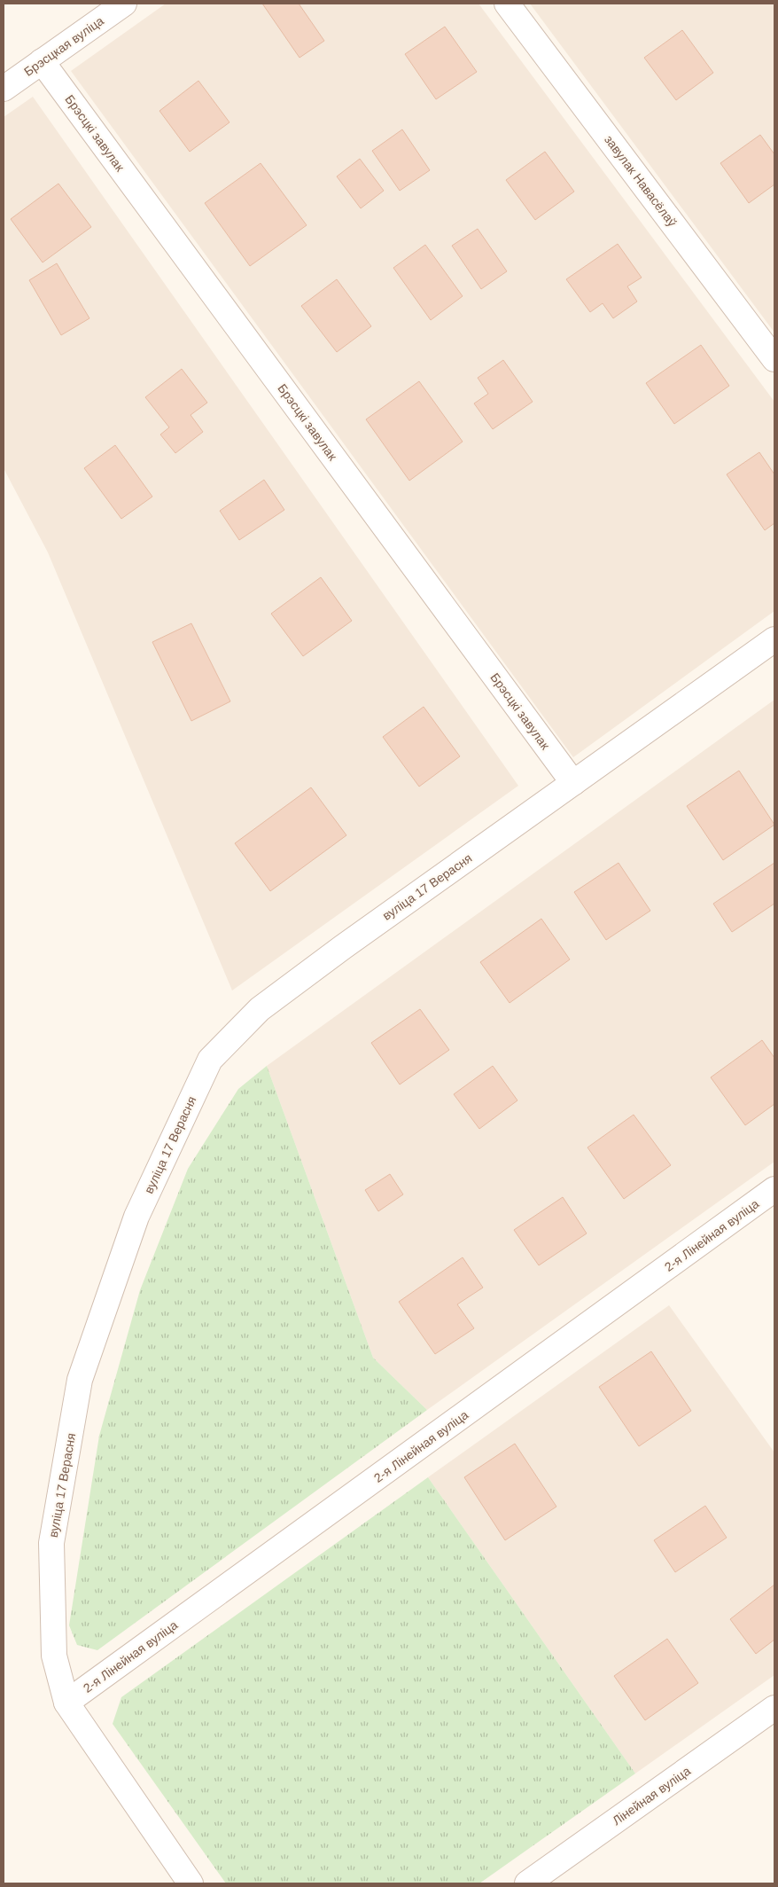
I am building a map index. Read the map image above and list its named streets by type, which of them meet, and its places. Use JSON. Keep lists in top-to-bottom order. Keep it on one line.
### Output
{"streets":{"street":["Брэсцкая вуліца","Брэсцкі завулак","завулак Навасёлаў","вуліца 17 Верасня","2-я Лінейная вуліца","Лінейная вуліца"]},"crossings":[["Брэсцкая вуліца","Брэсцкі завулак"],["Брэсцкі завулак","вуліца 17 Верасня"],["вуліца 17 Верасня","2-я Лінейная вуліца"]]}
